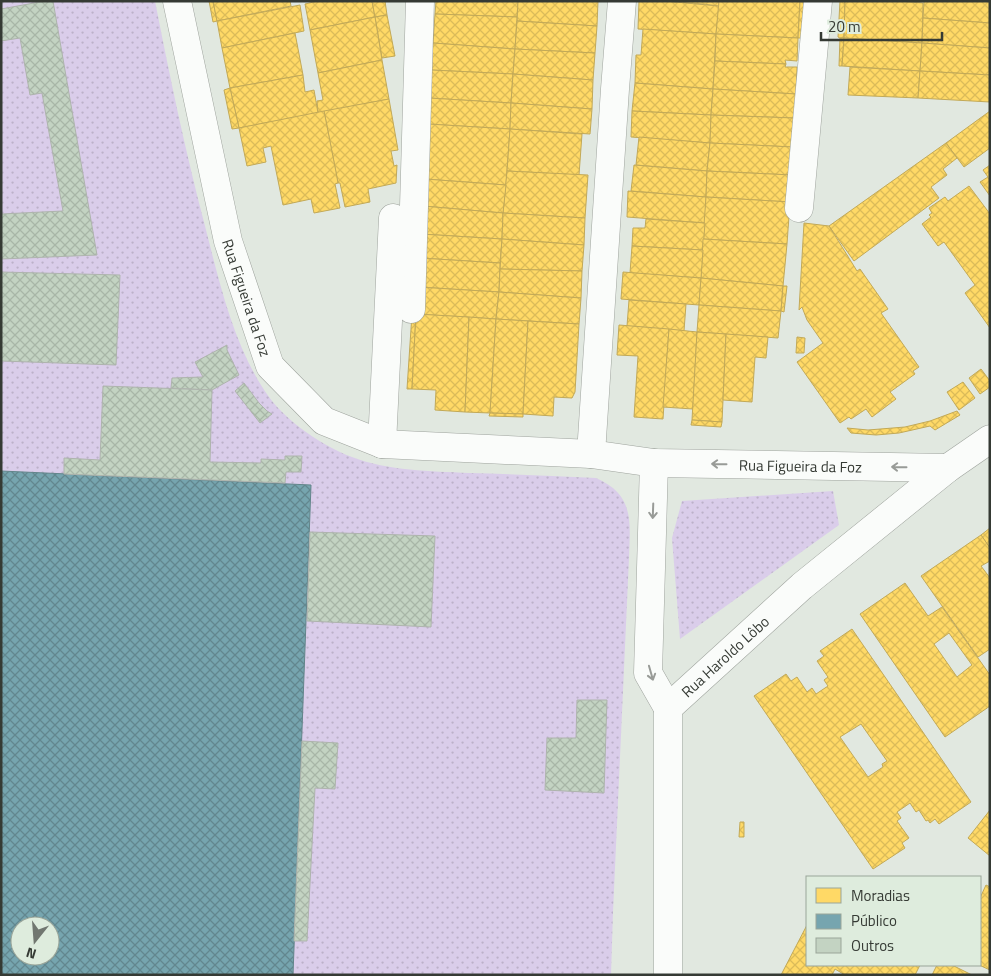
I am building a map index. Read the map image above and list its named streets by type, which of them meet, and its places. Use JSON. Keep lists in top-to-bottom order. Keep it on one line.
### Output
{"streets":{"street":["Rua Figueira da Foz","Rua Haroldo Lôbo"]},"crossings":[["Rua Figueira da Foz","Rua Haroldo Lôbo"]],"legend":["Moradias","Público","Outros"],"scale_bar":"20 m","north":"bottom"}
